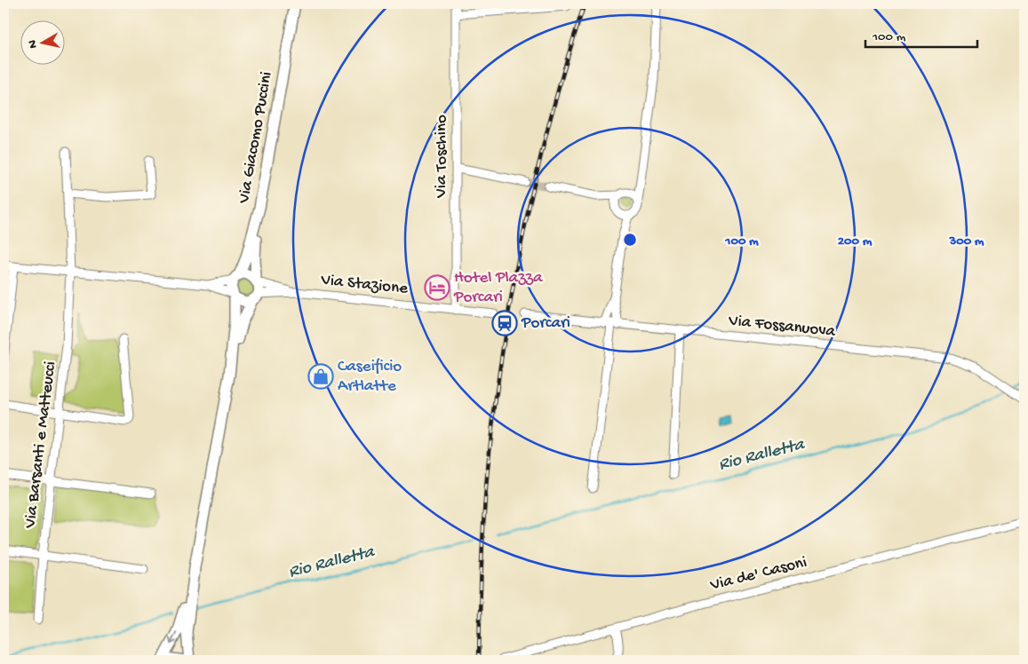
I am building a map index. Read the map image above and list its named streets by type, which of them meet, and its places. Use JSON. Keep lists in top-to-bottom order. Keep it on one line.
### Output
{"streets":{"main road":["Via Giacomo Puccini"],"street":["Via Toschino","Via Stazione","Via Fossanuova","Via Barsanti e Matteucci","Via de' Casoni"]},"crossings":[["Via Giacomo Puccini","Via Stazione"],["Via Toschino","Via Stazione"]],"water":["Rio Ralletta"],"places":{"hotel":["Hotel Plazza Porcari"],"station":["Porcari"],"shop":["Caseificio Artlatte"]},"scale_bar":"100 m","north":"left","rings":["100 m","200 m","300 m"]}
